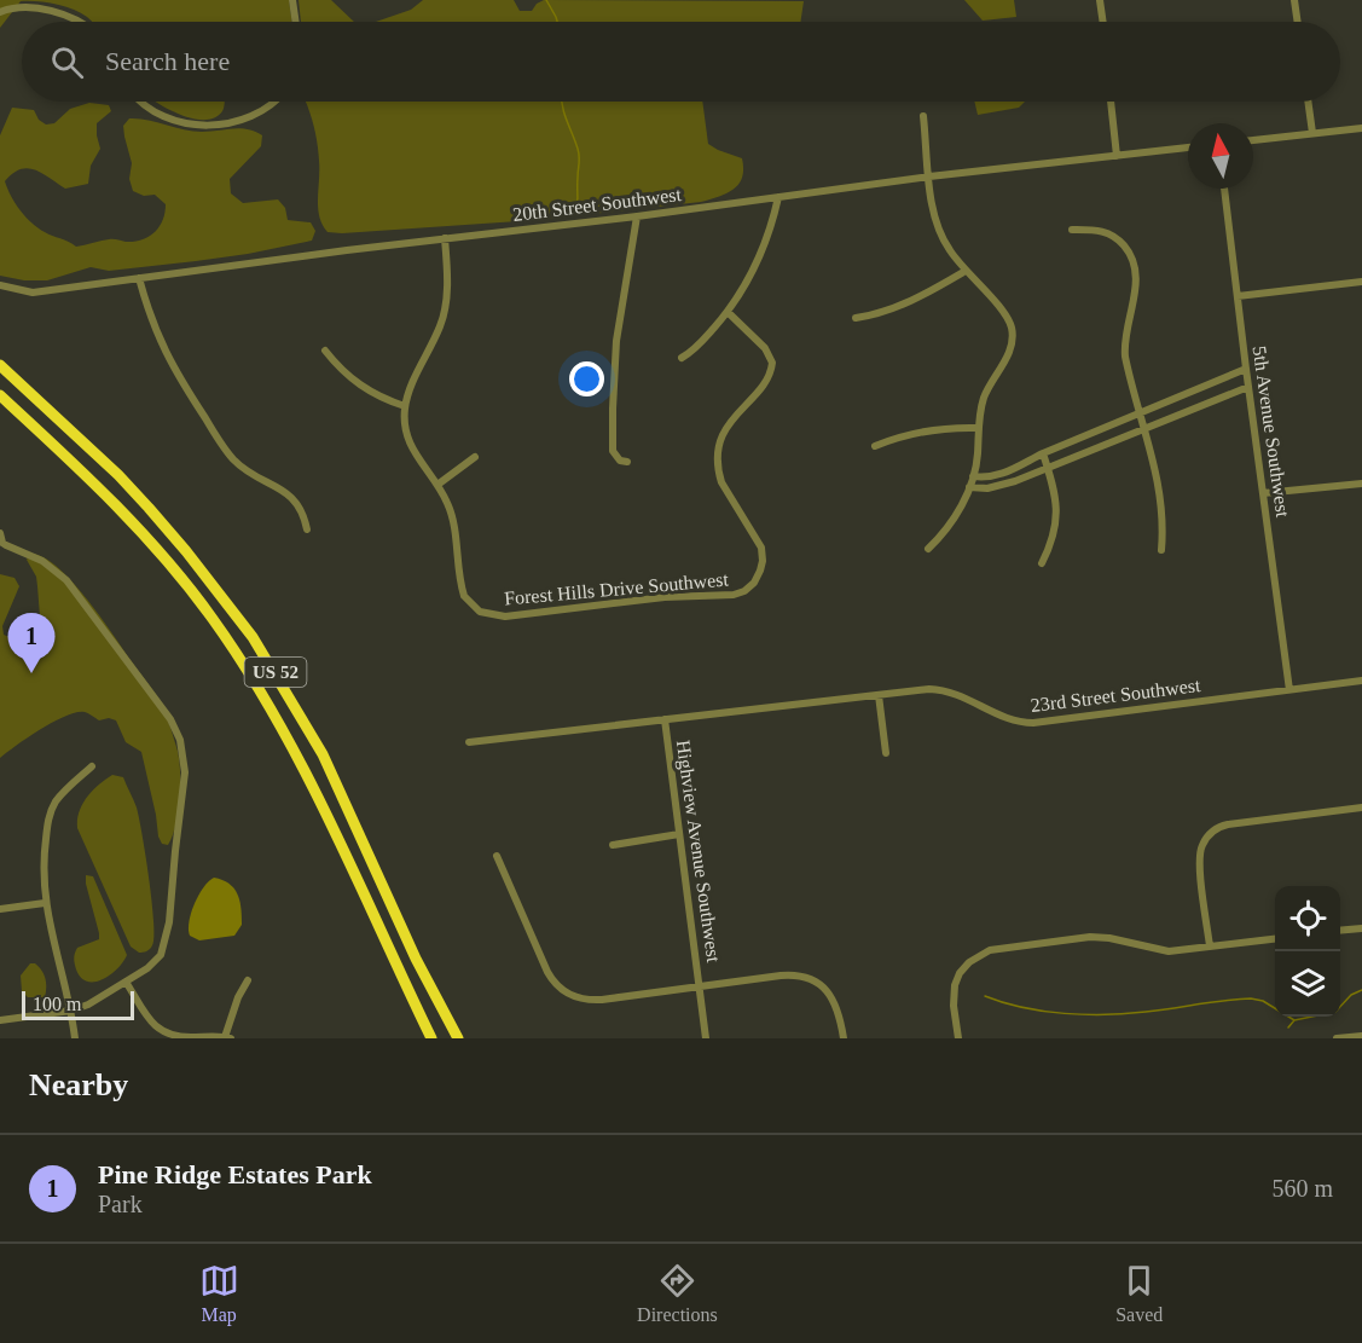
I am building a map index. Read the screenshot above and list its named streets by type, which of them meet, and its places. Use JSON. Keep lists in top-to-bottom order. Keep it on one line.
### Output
{"streets":{"highway":["US 52"],"street":["20th Street Southwest","5th Avenue Southwest","Forest Hills Drive Southwest","23rd Street Southwest","Highview Avenue Southwest"]},"crossings":[["20th Street Southwest","Forest Hills Drive Southwest"],["5th Avenue Southwest","23rd Street Southwest"],["23rd Street Southwest","Highview Avenue Southwest"]],"scale_bar":"100 m","north":"top","page":{"search":"Search here","pins":"1","scale":"100 m","heading":"Nearby","list":[{"mark":"1","name":"Pine Ridge Estates Park","note":"Park","value":"560 m"}],"nav":["Map","Directions","Saved"]}}
